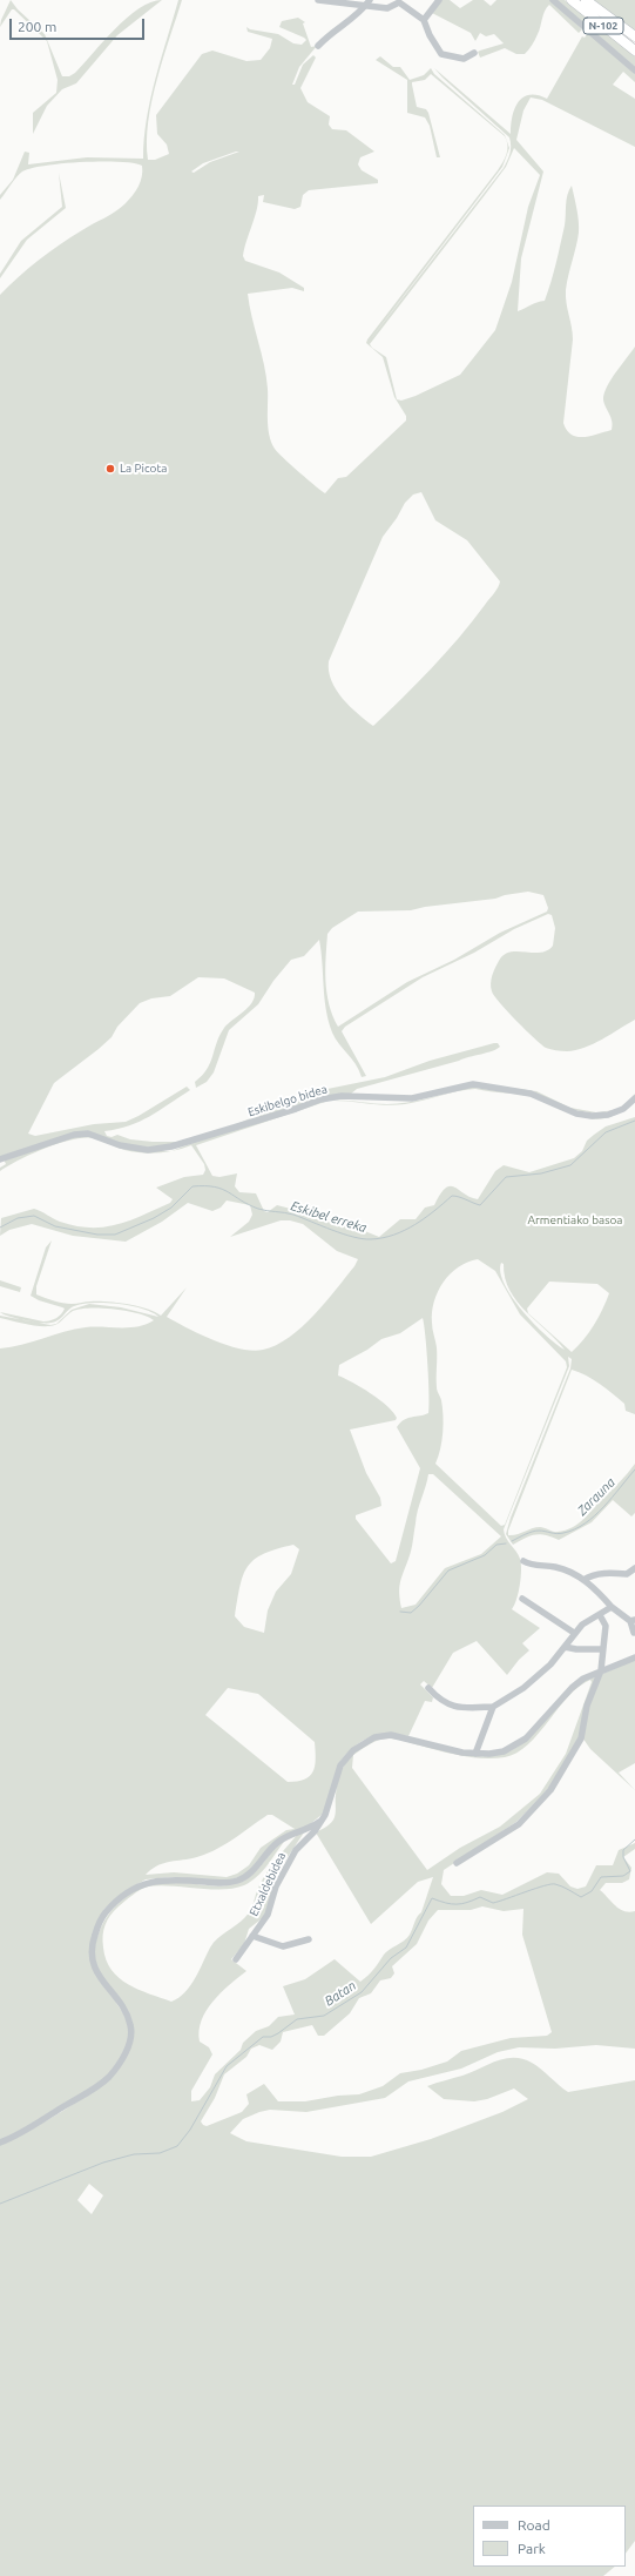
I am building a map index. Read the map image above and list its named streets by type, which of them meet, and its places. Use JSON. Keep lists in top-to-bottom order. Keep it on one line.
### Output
{"streets":{"highway":["N-102"],"street":["Eskibelgo bidea","Etxaldebidea"]},"water":["Eskibel erreka","Zarauna","Batan"],"parks":["Armentiako basoa"],"places":["La Picota"],"legend":["Road","Park"],"scale_bar":"200 m"}
